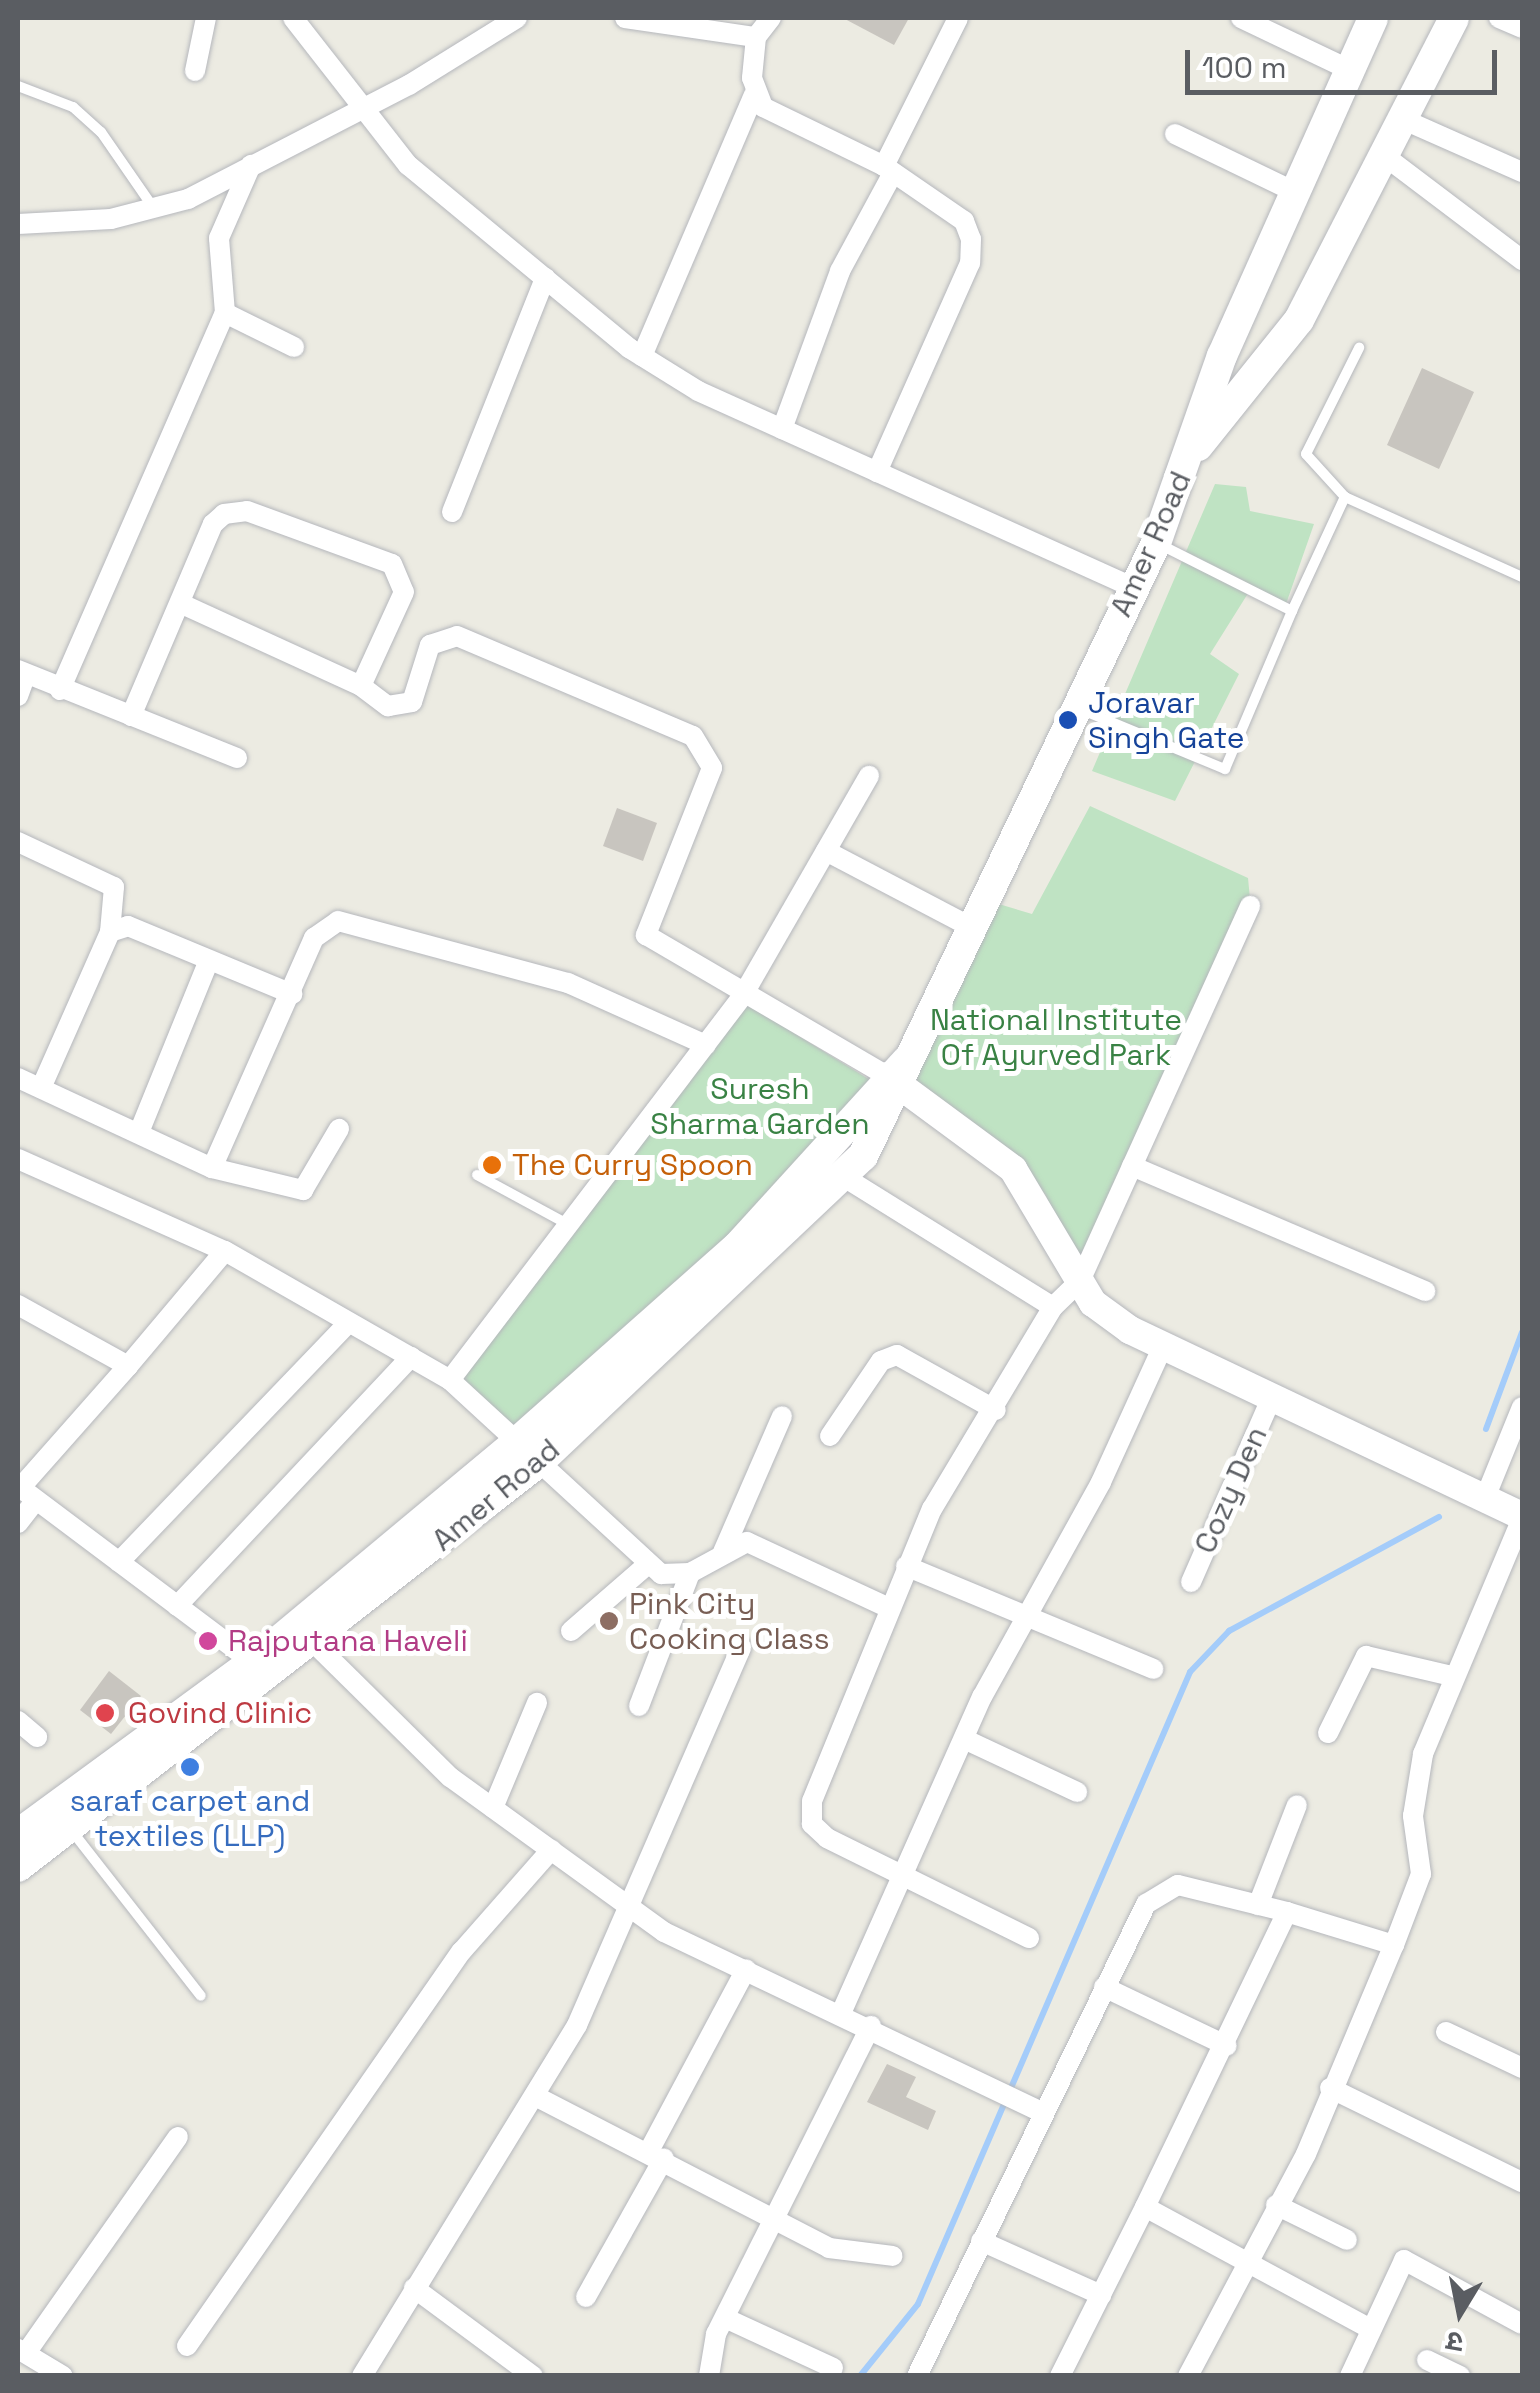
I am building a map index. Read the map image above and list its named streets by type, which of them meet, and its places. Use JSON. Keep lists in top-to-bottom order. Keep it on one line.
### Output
{"streets":{"main road":["Amer Road"],"street":["Cozy Den"]},"parks":["National Institute Of Ayurved Park","Suresh Sharma Garden"],"places":["Joravar Singh Gate","The Curry Spoon","Pink City Cooking Class","Rajputana Haveli","Govind Clinic","saraf carpet and textiles (LLP)"],"scale_bar":"100 m","north":"bottom"}
